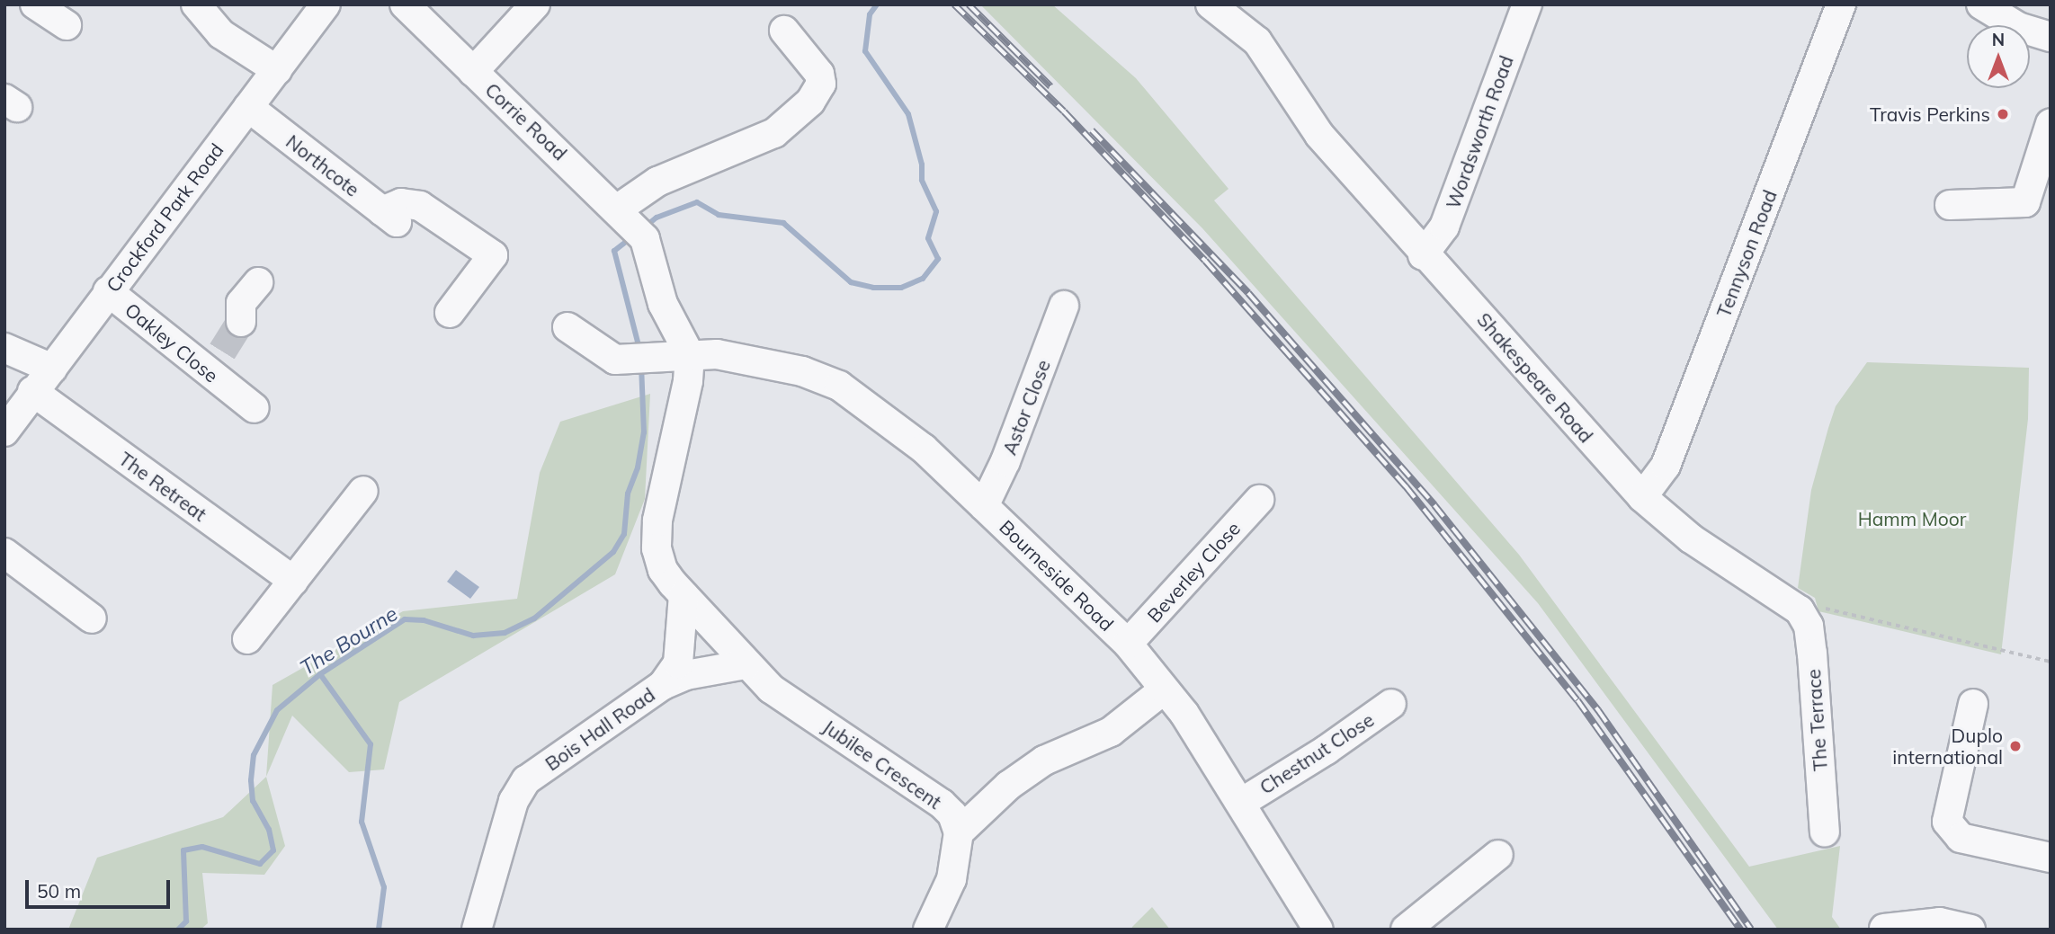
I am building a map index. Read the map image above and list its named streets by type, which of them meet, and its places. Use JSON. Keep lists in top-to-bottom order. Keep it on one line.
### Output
{"streets":{"street":["Corrie Road","Wordsworth Road","Northcote","Crockford Park Road","Tennyson Road","Oakley Close","Shakespeare Road","Astor Close","The Retreat","Beverley Close","Bourneside Road","The Terrace","Bois Hall Road","Chestnut Close","Jubilee Crescent"]},"crossings":[["Wordsworth Road","Shakespeare Road"],["Northcote","Crockford Park Road"],["Crockford Park Road","Oakley Close"],["Crockford Park Road","The Retreat"],["Tennyson Road","Shakespeare Road"],["Shakespeare Road","The Terrace"],["Astor Close","Bourneside Road"],["Beverley Close","Bourneside Road"],["Bourneside Road","Chestnut Close"],["Bois Hall Road","Jubilee Crescent"]],"water":["The Bourne"],"parks":["Hamm Moor"],"places":["Travis Perkins","Duplo international"],"scale_bar":"50 m","north":"top"}
